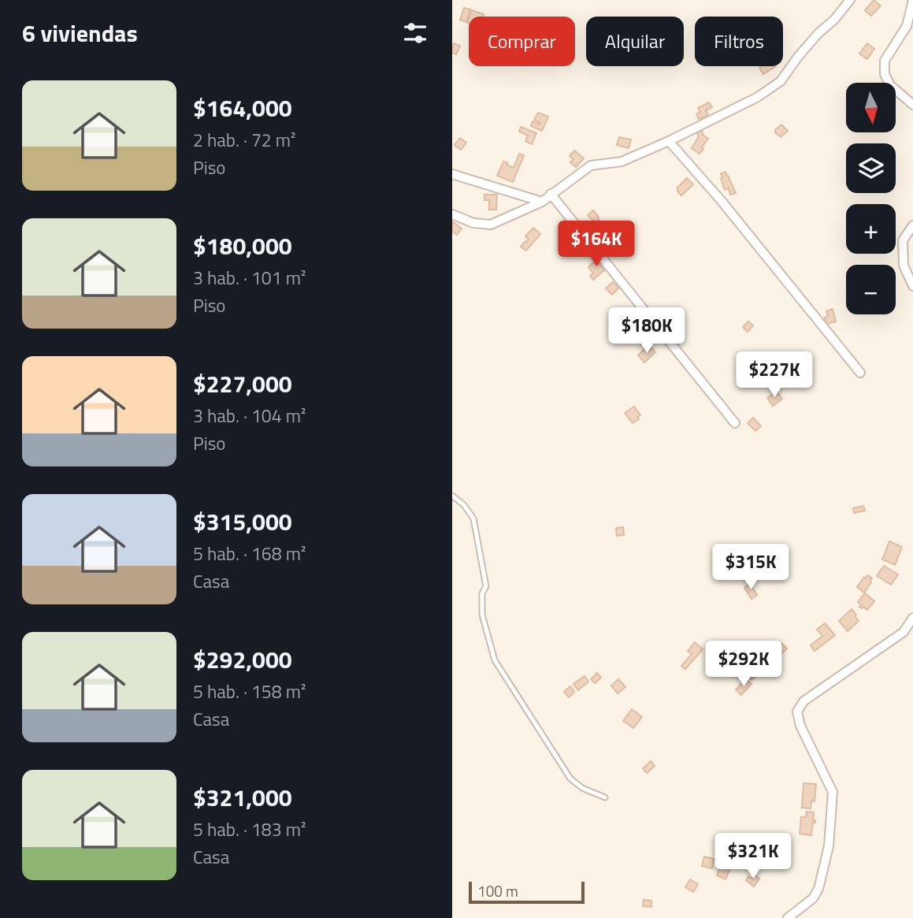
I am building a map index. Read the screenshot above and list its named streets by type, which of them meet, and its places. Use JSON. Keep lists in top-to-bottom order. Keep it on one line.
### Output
{"scale_bar":"100 m","north":"bottom","page":{"heading":"6 viviendas","chip":["Comprar","Alquilar","Filtros"],"list":[{"name":"$164,000","note":"2 hab. · 72 m² · Piso"},{"name":"$180,000","note":"3 hab. · 101 m² · Piso"},{"name":"$227,000","note":"3 hab. · 104 m² · Piso"},{"name":"$315,000","note":"5 hab. · 168 m² · Casa"},{"name":"$292,000","note":"5 hab. · 158 m² · Casa"},{"name":"$321,000","note":"5 hab. · 183 m² · Casa"}],"map_buttons":["+","−"],"price":["$164K","$180K","$227K","$315K","$292K","$321K"],"scale":"100 m"}}
